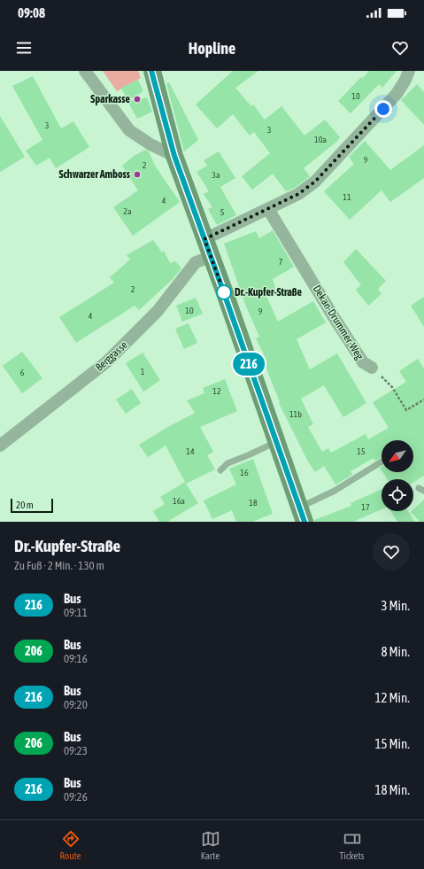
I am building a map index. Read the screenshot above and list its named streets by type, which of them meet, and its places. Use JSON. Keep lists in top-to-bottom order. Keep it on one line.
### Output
{"streets":{"street":["Dekan-Drummer-Weg","Berggasse"]},"places":["Sparkasse","Schwarzer Amboss","Dr.-Kupfer-Straße"],"lines":["bus line 216"],"house_numbers":["10","3","3","10a","9","2","3a","11","4","2a","5","7","2","10","9","4","1","6","12","11b","14","15","16","16a","18","17"],"scale_bar":"20 m","north":"bottom left","page":{"status":"09:08","header":"Hopline","on_map":"216","scale":"20 m","heading":["Dr.-Kupfer-Straße","Zu Fuß · 2 Min. · 130 m"],"list":[{"mark":"216","name":"Bus","note":"09:11","value":"3 Min."},{"mark":"206","name":"Bus","note":"09:16","value":"8 Min."},{"mark":"216","name":"Bus","note":"09:20","value":"12 Min."},{"mark":"206","name":"Bus","note":"09:23","value":"15 Min."},{"mark":"216","name":"Bus","note":"09:26","value":"18 Min."}],"tabs":["Route","Karte","Tickets"]}}
